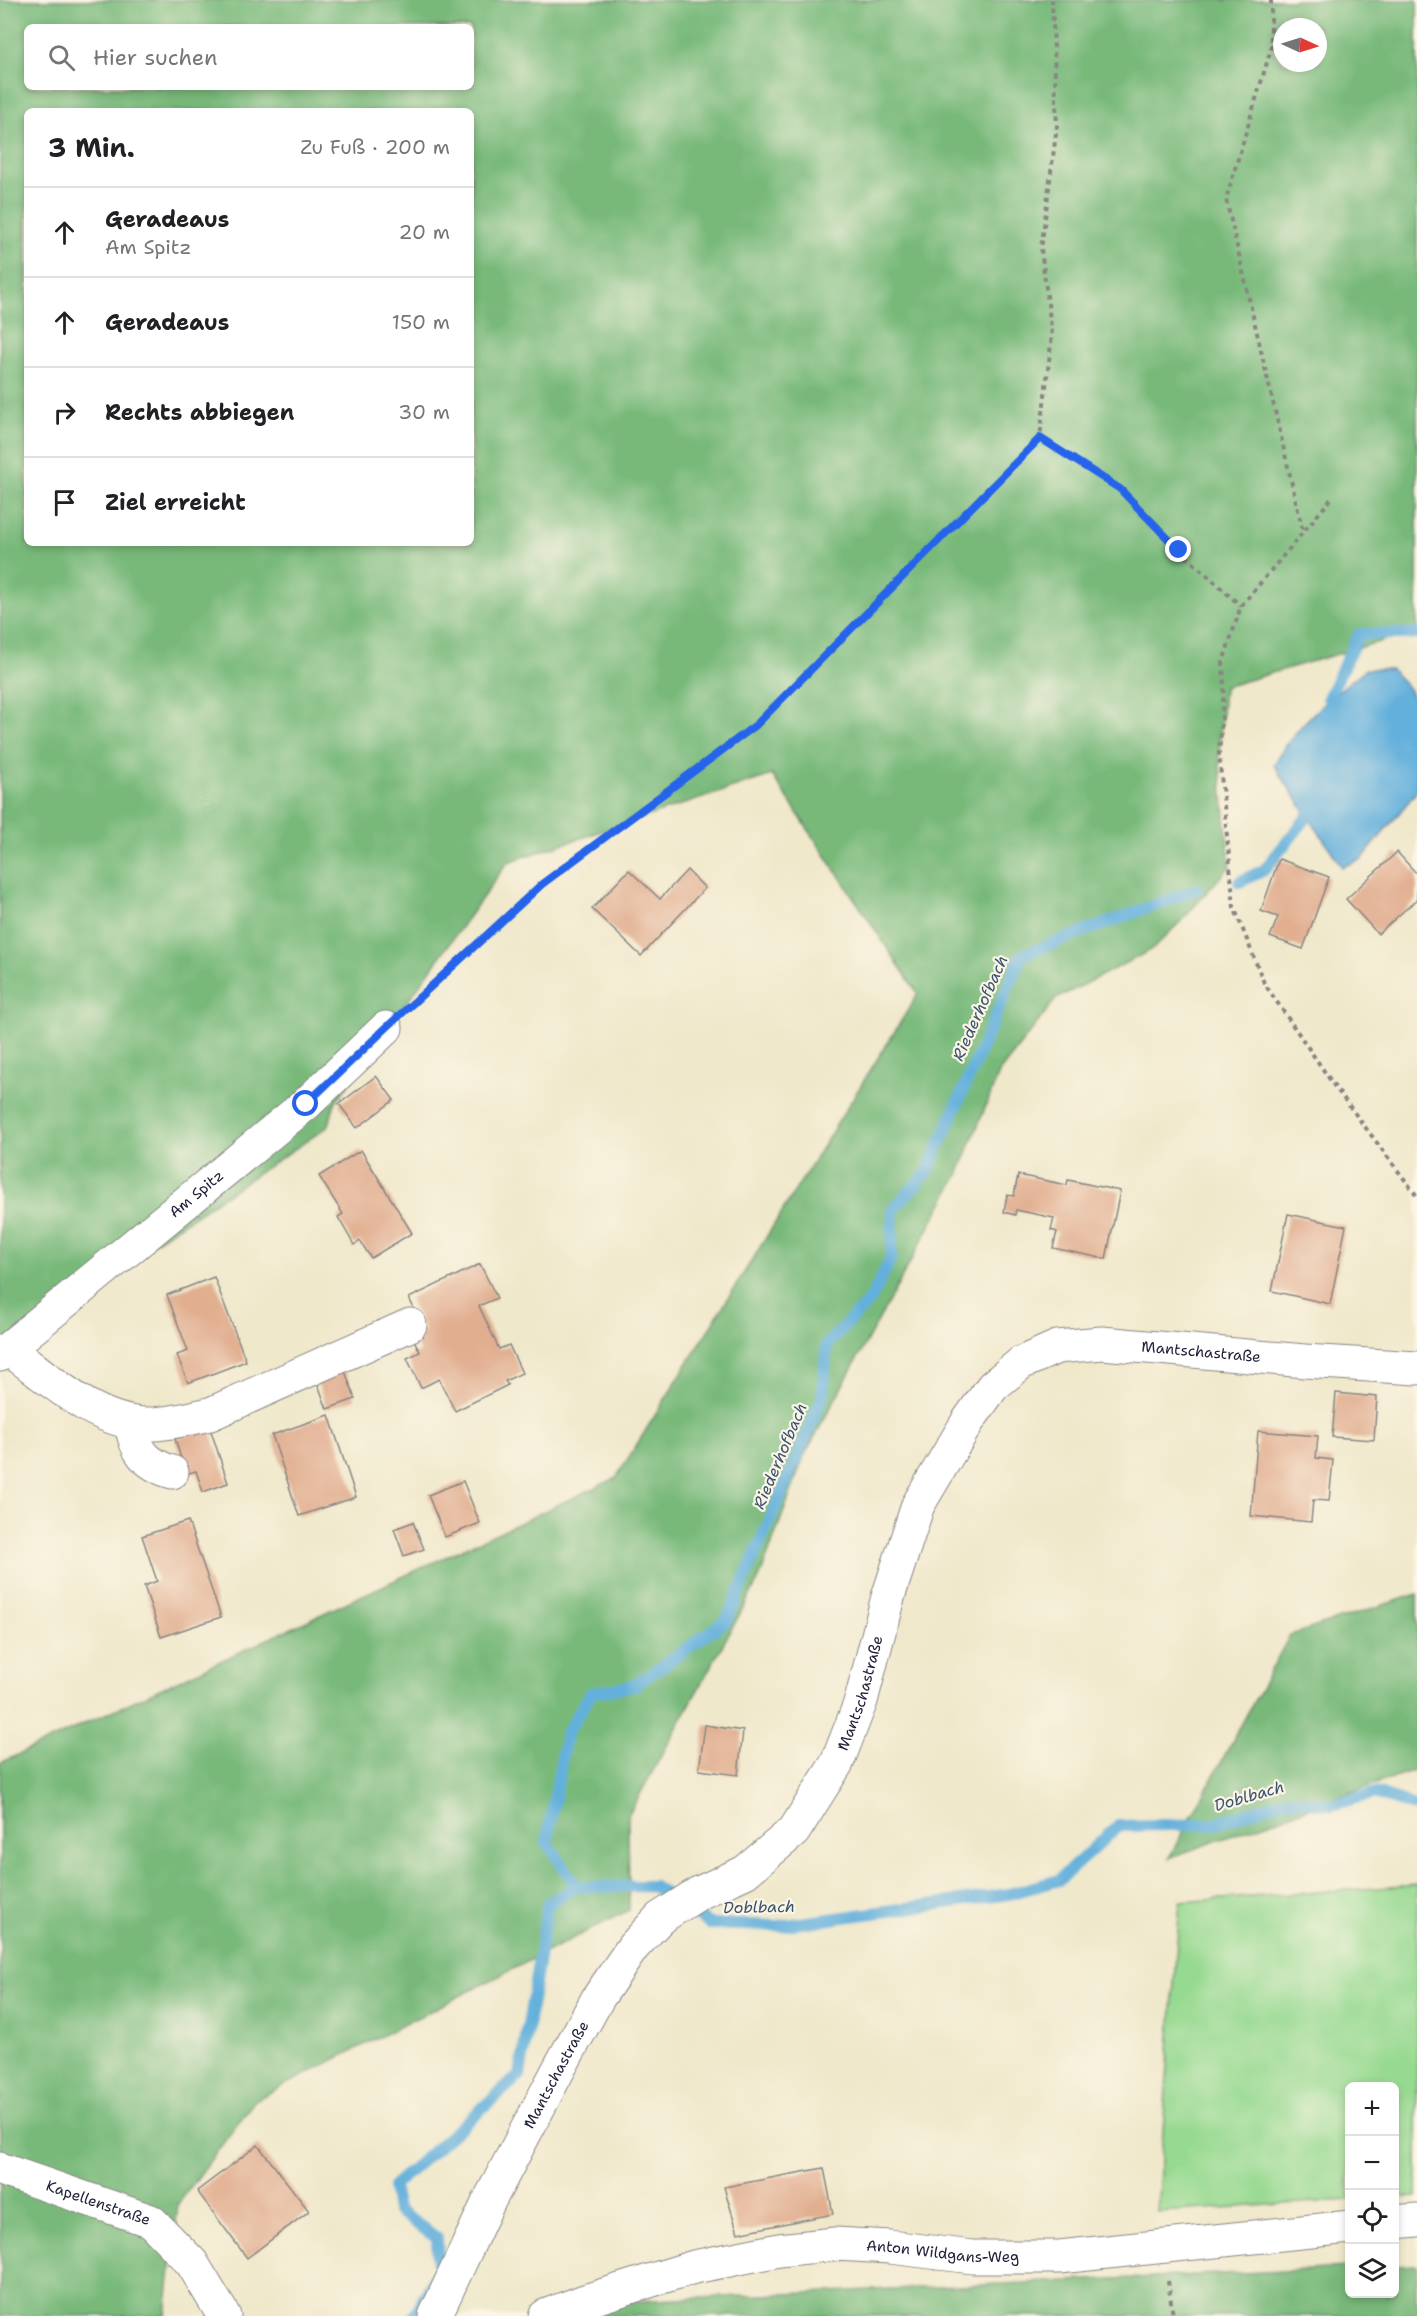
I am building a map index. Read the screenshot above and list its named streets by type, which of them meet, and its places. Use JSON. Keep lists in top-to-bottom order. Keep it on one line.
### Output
{"streets":{"street":["Am Spitz","Mantschastraße","Kapellenstraße","Anton Wildgans-Weg"]},"water":["Riederhofbach","Doblbach"],"north":"right","page":{"search":"Hier suchen","heading":["3 Min.","Zu Fuß · 200 m"],"list":[["Geradeaus","Am Spitz","20 m"],["Geradeaus","150 m"],["Rechts abbiegen","30 m"],"Ziel erreicht"],"map_buttons":["+","−"]}}
